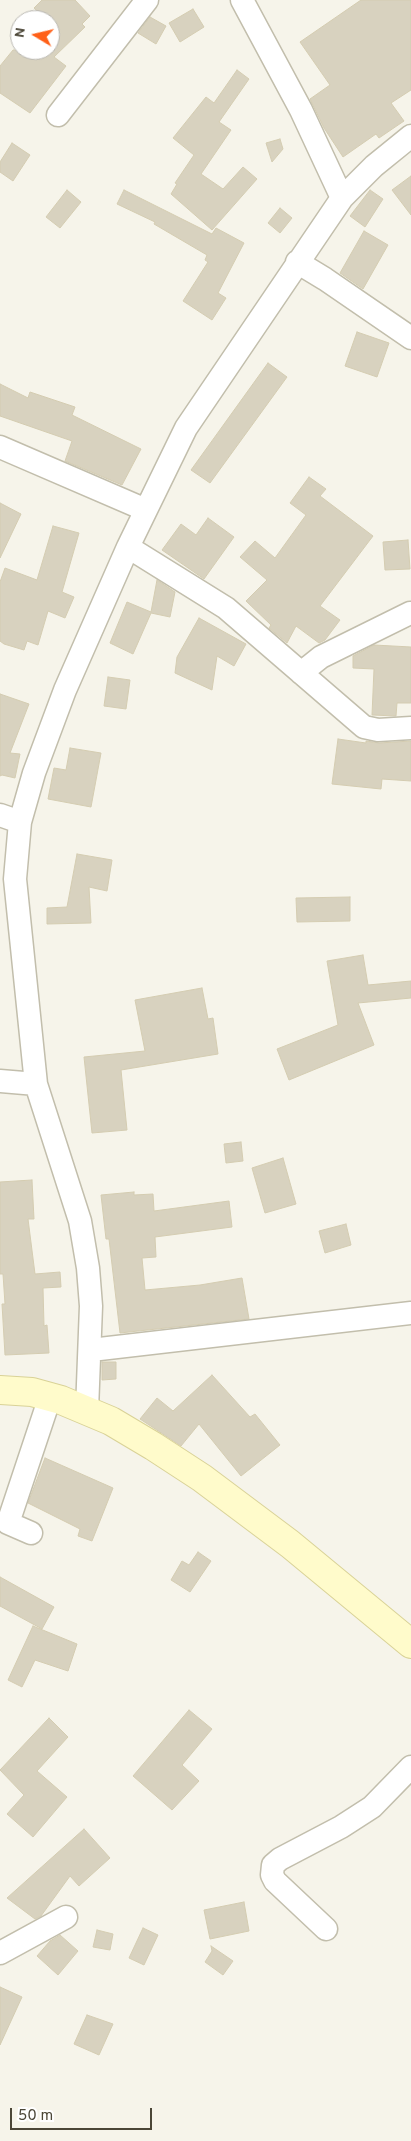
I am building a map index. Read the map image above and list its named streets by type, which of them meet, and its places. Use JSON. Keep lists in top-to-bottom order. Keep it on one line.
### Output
{"scale_bar":"50 m","north":"left"}
